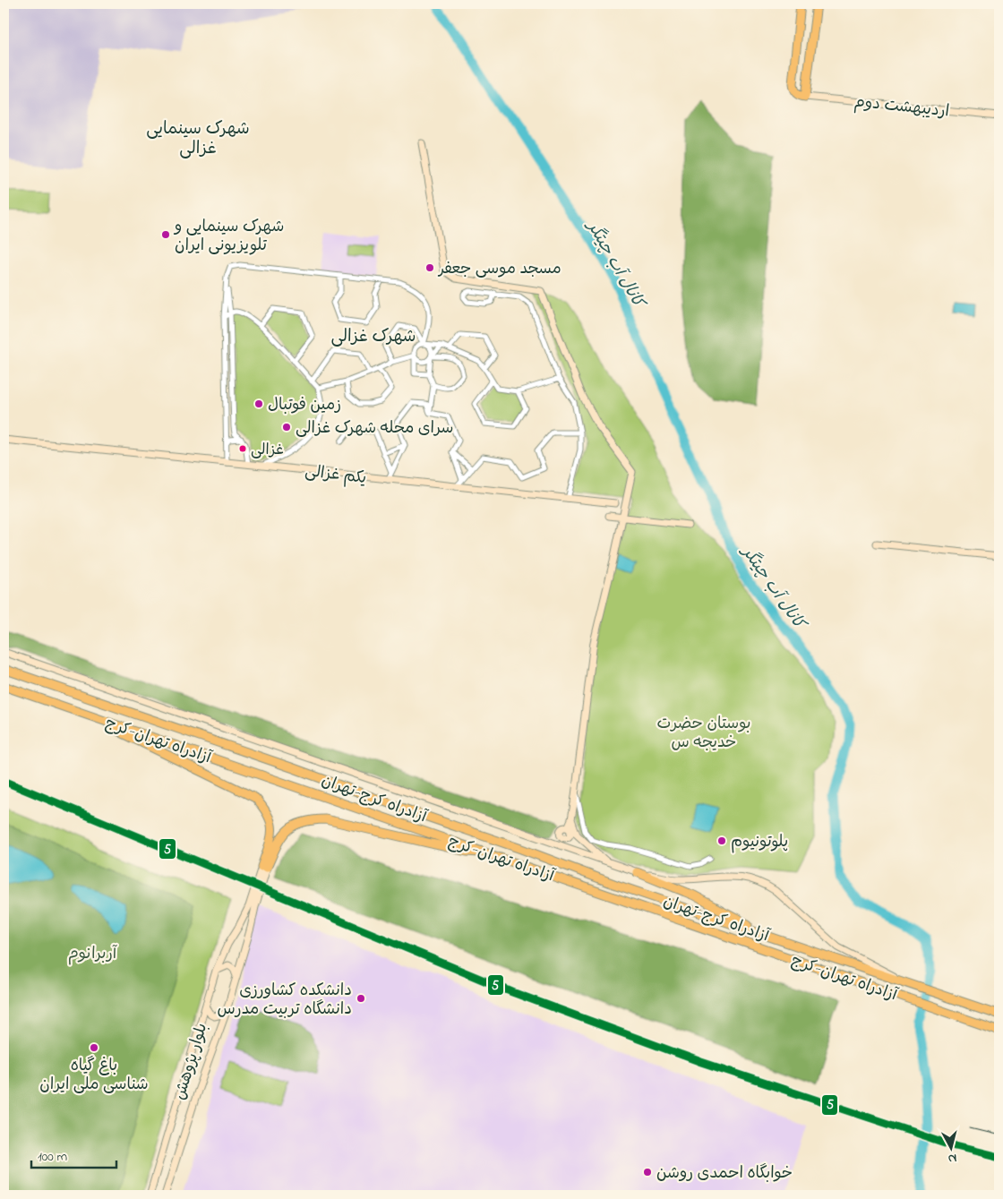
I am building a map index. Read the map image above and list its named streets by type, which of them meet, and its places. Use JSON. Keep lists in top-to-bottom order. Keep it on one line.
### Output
{"streets":{"highway":["آزادراه تهران-کرج","آزادراه کرج-تهران"],"street":["اردیبهشت دوم","یکم غزالی","بلوار پژوهش"]},"districts":["شهرک سینمایی غزالی","شهرک غزالی"],"water":["کانال آب چیتگر"],"parks":["بوستان حضرت خدیجه س","آربرانوم"],"places":["شهرک سینمایی و تلویزیونی ایران","مسجد موسی جعفر","زمین فوتبال","سرای محله شهرک غزالی","غزالی","پلوتونیوم","دانشکده کشاورزی دانشگاه تربیت مدرس","باغ گیاه‌ شناسی ملی ایران","خوابگاه احمدی روشن"],"lines":["transit line 5"],"scale_bar":"100 m","north":"bottom"}
